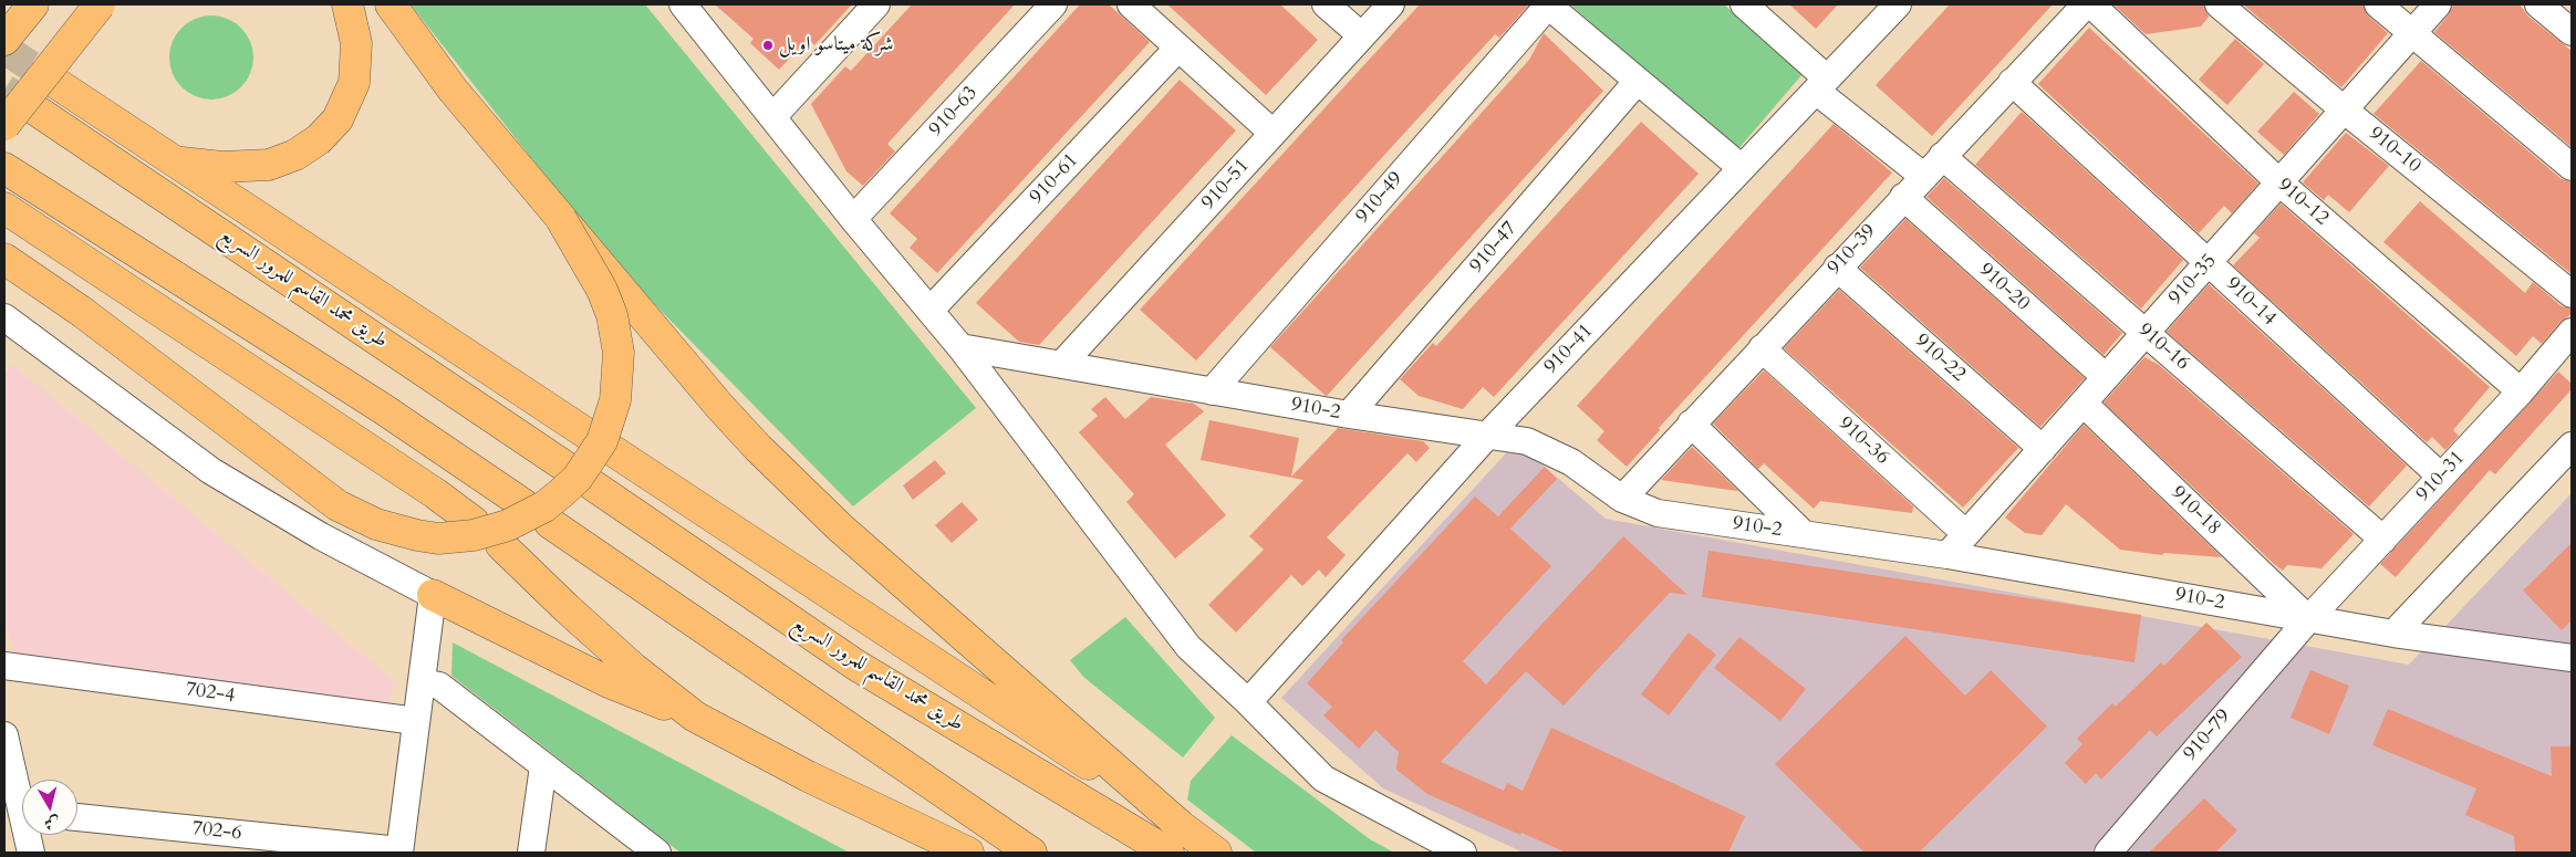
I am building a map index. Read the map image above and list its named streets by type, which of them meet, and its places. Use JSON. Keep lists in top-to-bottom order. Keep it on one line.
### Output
{"streets":{"highway":["طريق محمد القاسم للمرور السريع"],"street":["910-63","910-10","910-61","910-51","910-49","910-12","910-47","910-39","910-35","910-20","910-14","910-16","910-41","910-22","910-2","910-36","910-31","910-18","702-4","910-79","702-6"]},"crossings":[["910-10","910-35"],["910-51","910-2"],["910-49","910-2"],["910-12","910-35"],["910-12","910-31"],["910-47","910-2"],["910-39","910-20"],["910-39","910-14"],["910-39","910-16"],["910-39","910-22"],["910-39","910-2"],["910-39","910-36"],["910-35","910-20"],["910-35","910-14"],["910-35","910-16"],["910-35","910-22"],["910-35","910-2"],["910-35","910-36"],["910-35","910-18"],["910-14","910-31"],["910-16","910-31"],["910-41","910-2"],["910-2","910-31"],["910-2","910-18"],["910-2","910-79"],["910-31","910-18"],["910-31","910-79"],["910-18","910-79"]],"places":["شركة ميتاسو اويل"],"north":"bottom"}
